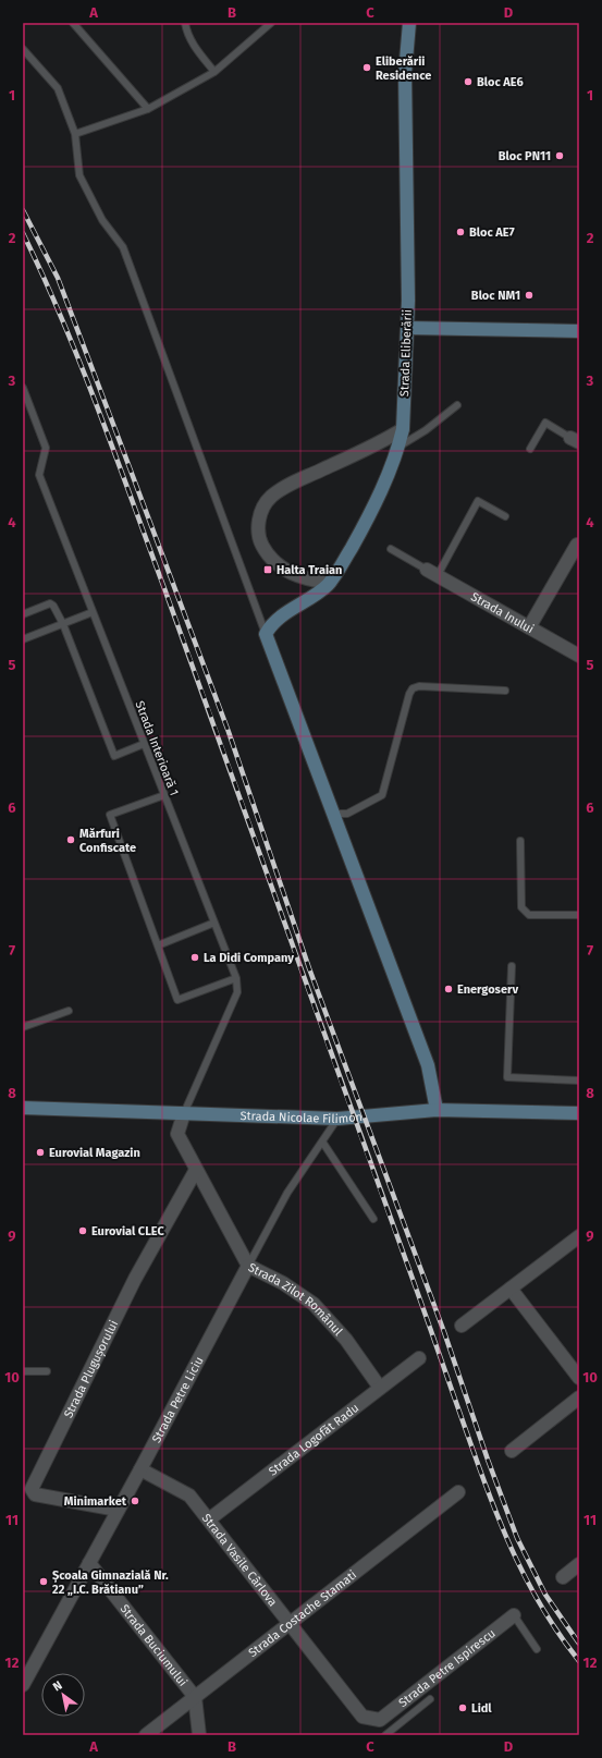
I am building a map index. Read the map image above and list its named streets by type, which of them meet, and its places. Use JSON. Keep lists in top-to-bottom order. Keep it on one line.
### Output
{"streets":{"street":["Strada Eliberării","Strada Inului","Strada Nicolae Filimon","Strada Zilot Românul","Strada Plugușorului","Strada Petre Liciu","Strada Logofăt Radu","Strada Vasile Cârlova","Strada Costache Stamati","Strada Buciumului","Strada Petre Ispirescu"],"lane":["Strada Interioară 1"]},"crossings":[["Strada Interioară 1","Strada Nicolae Filimon"],["Strada Interioară 1","Strada Zilot Românul"],["Strada Nicolae Filimon","Strada Zilot Românul"],["Strada Nicolae Filimon","Strada Petre Liciu"],["Strada Zilot Românul","Strada Plugușorului"],["Strada Zilot Românul","Strada Petre Liciu"],["Strada Zilot Românul","Strada Logofăt Radu"],["Strada Plugușorului","Strada Petre Liciu"],["Strada Petre Liciu","Strada Vasile Cârlova"],["Strada Petre Liciu","Strada Buciumului"],["Strada Logofăt Radu","Strada Vasile Cârlova"],["Strada Vasile Cârlova","Strada Costache Stamati"],["Strada Vasile Cârlova","Strada Petre Ispirescu"],["Strada Costache Stamati","Strada Buciumului"]],"places":{"other":["Eliberării Residence","Bloc AE6","Bloc PN11","Bloc AE7","Bloc NM1","Mărfuri Confiscate","La Didi Company","Energoserv","Eurovial Magazin","Eurovial CLEC","Minimarket","Școala Gimnazială Nr. 22 „I.C. Brătianu”","Lidl"],"transit":["Halta Traian"]},"north":"top left","grid":{"columns":["A","B","C","D"],"rows":["1","2","3","4","5","6","7","8","9","10","11","12"]}}
